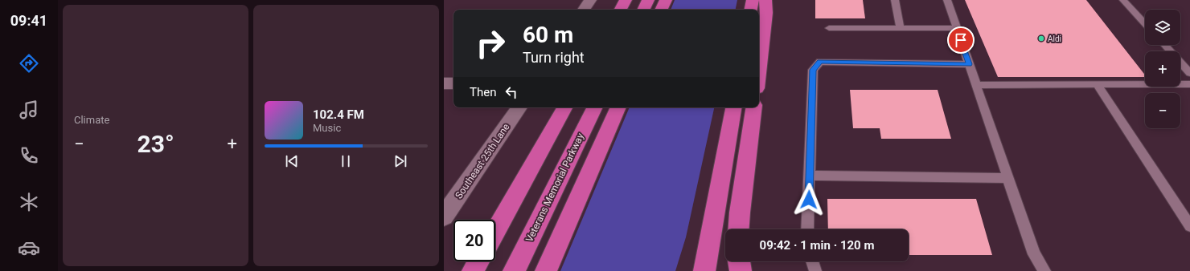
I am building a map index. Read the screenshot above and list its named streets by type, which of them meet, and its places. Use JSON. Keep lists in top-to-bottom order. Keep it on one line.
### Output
{"streets":{"highway":["Veterans Memorial Parkway"],"street":["Southeast 25th Lane"]},"places":["Aldi"],"page":{"tabs":"09:41","tile":"Climate","map_buttons":["+","−"],"turn":["60 m","Turn right"],"then":"Then","song":["102.4 FM","Music"],"heat":["−","23°","+"],"limit":"20","trip":"09:42 · 1 min · 120 m"}}
